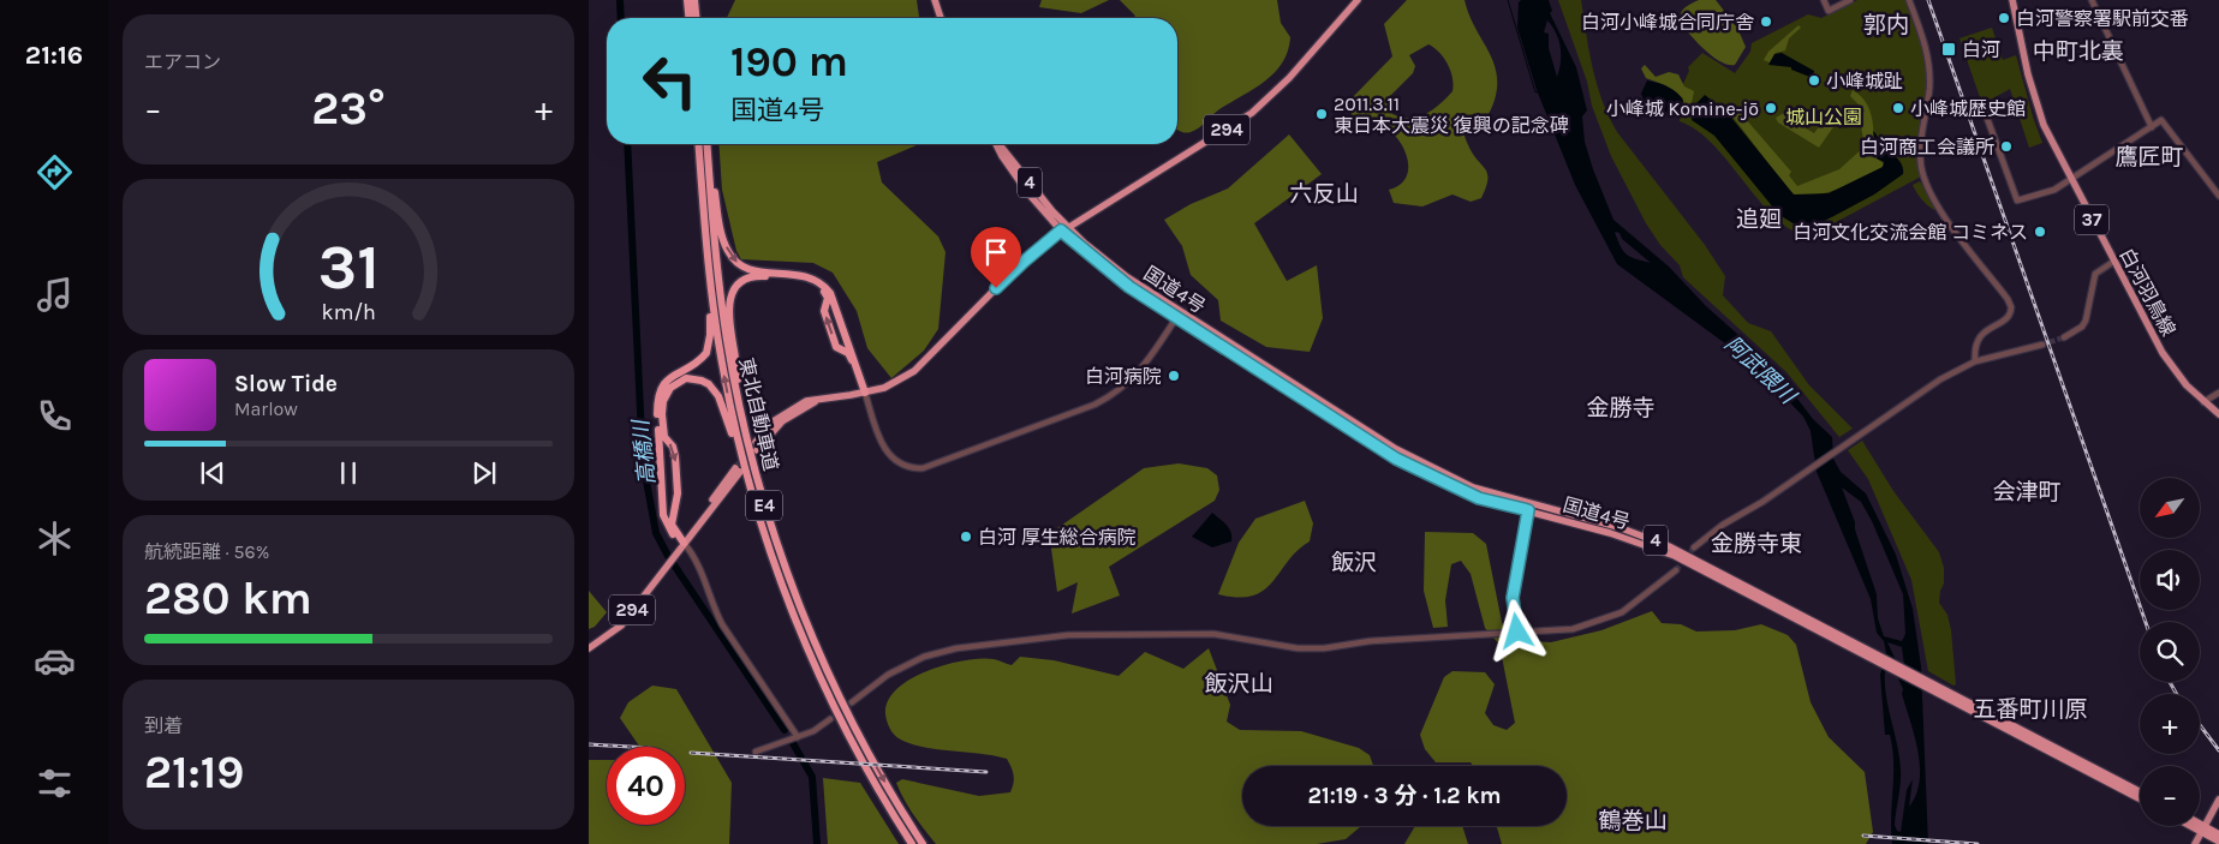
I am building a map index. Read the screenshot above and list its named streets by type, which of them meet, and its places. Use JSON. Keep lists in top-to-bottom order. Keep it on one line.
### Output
{"streets":{"highway":["294","4","国道4号","東北自動車道","E4"],"main road":["37","白河羽鳥線"]},"crossings":[["294","国道4号"]],"districts":["郭内","中町北裏","鷹匠町","六反山","追廻","金勝寺","会津町","金勝寺東","飯沢","飯沢山","五番町川原","鶴巻山"],"water":["阿武隈川","高橋川"],"parks":["城山公園"],"places":{"other":["白河警察署駅前交番","白河小峰城合同庁舎","小峰城趾","小峰城 Komine-jō","小峰城歴史館","2011.3.11 東日本大震災 復興の記念碑","白河商工会議所","白河文化交流会館 コミネス","白河病院","白河 厚生総合病院"],"transit":["白河"]},"north":"bottom left","page":{"tabs":"21:16","tile":["エアコン",["航続距離 · 56%","280 km"],["到着","21:19"]],"turn":["190 m","国道4号"],"heat":["−","23°","+"],"song":["Slow Tide","Marlow"],"map_buttons":["+","−"],"limit":"40","trip":"21:19 · 3 分 · 1.2 km","gauge":["31","km/h"]}}
